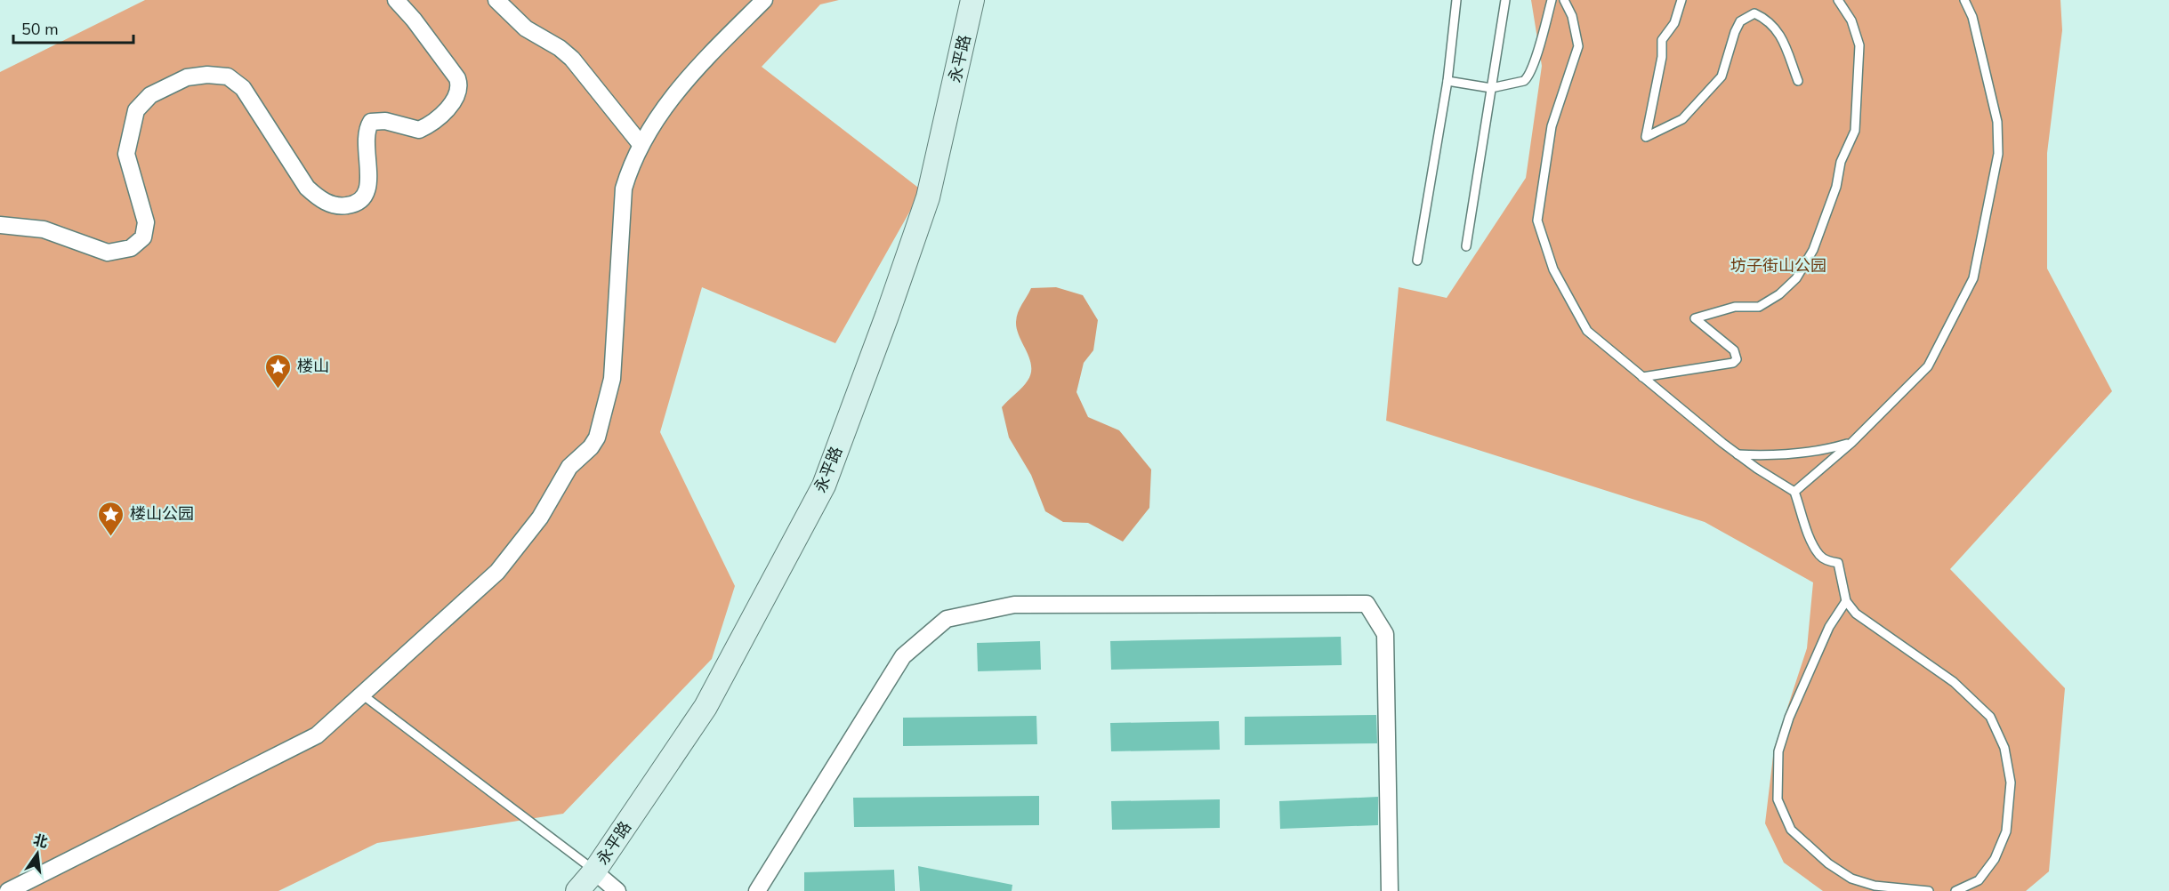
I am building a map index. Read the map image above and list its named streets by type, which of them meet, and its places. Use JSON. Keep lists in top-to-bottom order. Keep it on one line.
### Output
{"streets":{"main road":["永平路"]},"parks":["坊子街山公园"],"places":{"place":["楼山","楼山公园"]},"scale_bar":"50 m","north":"top"}
